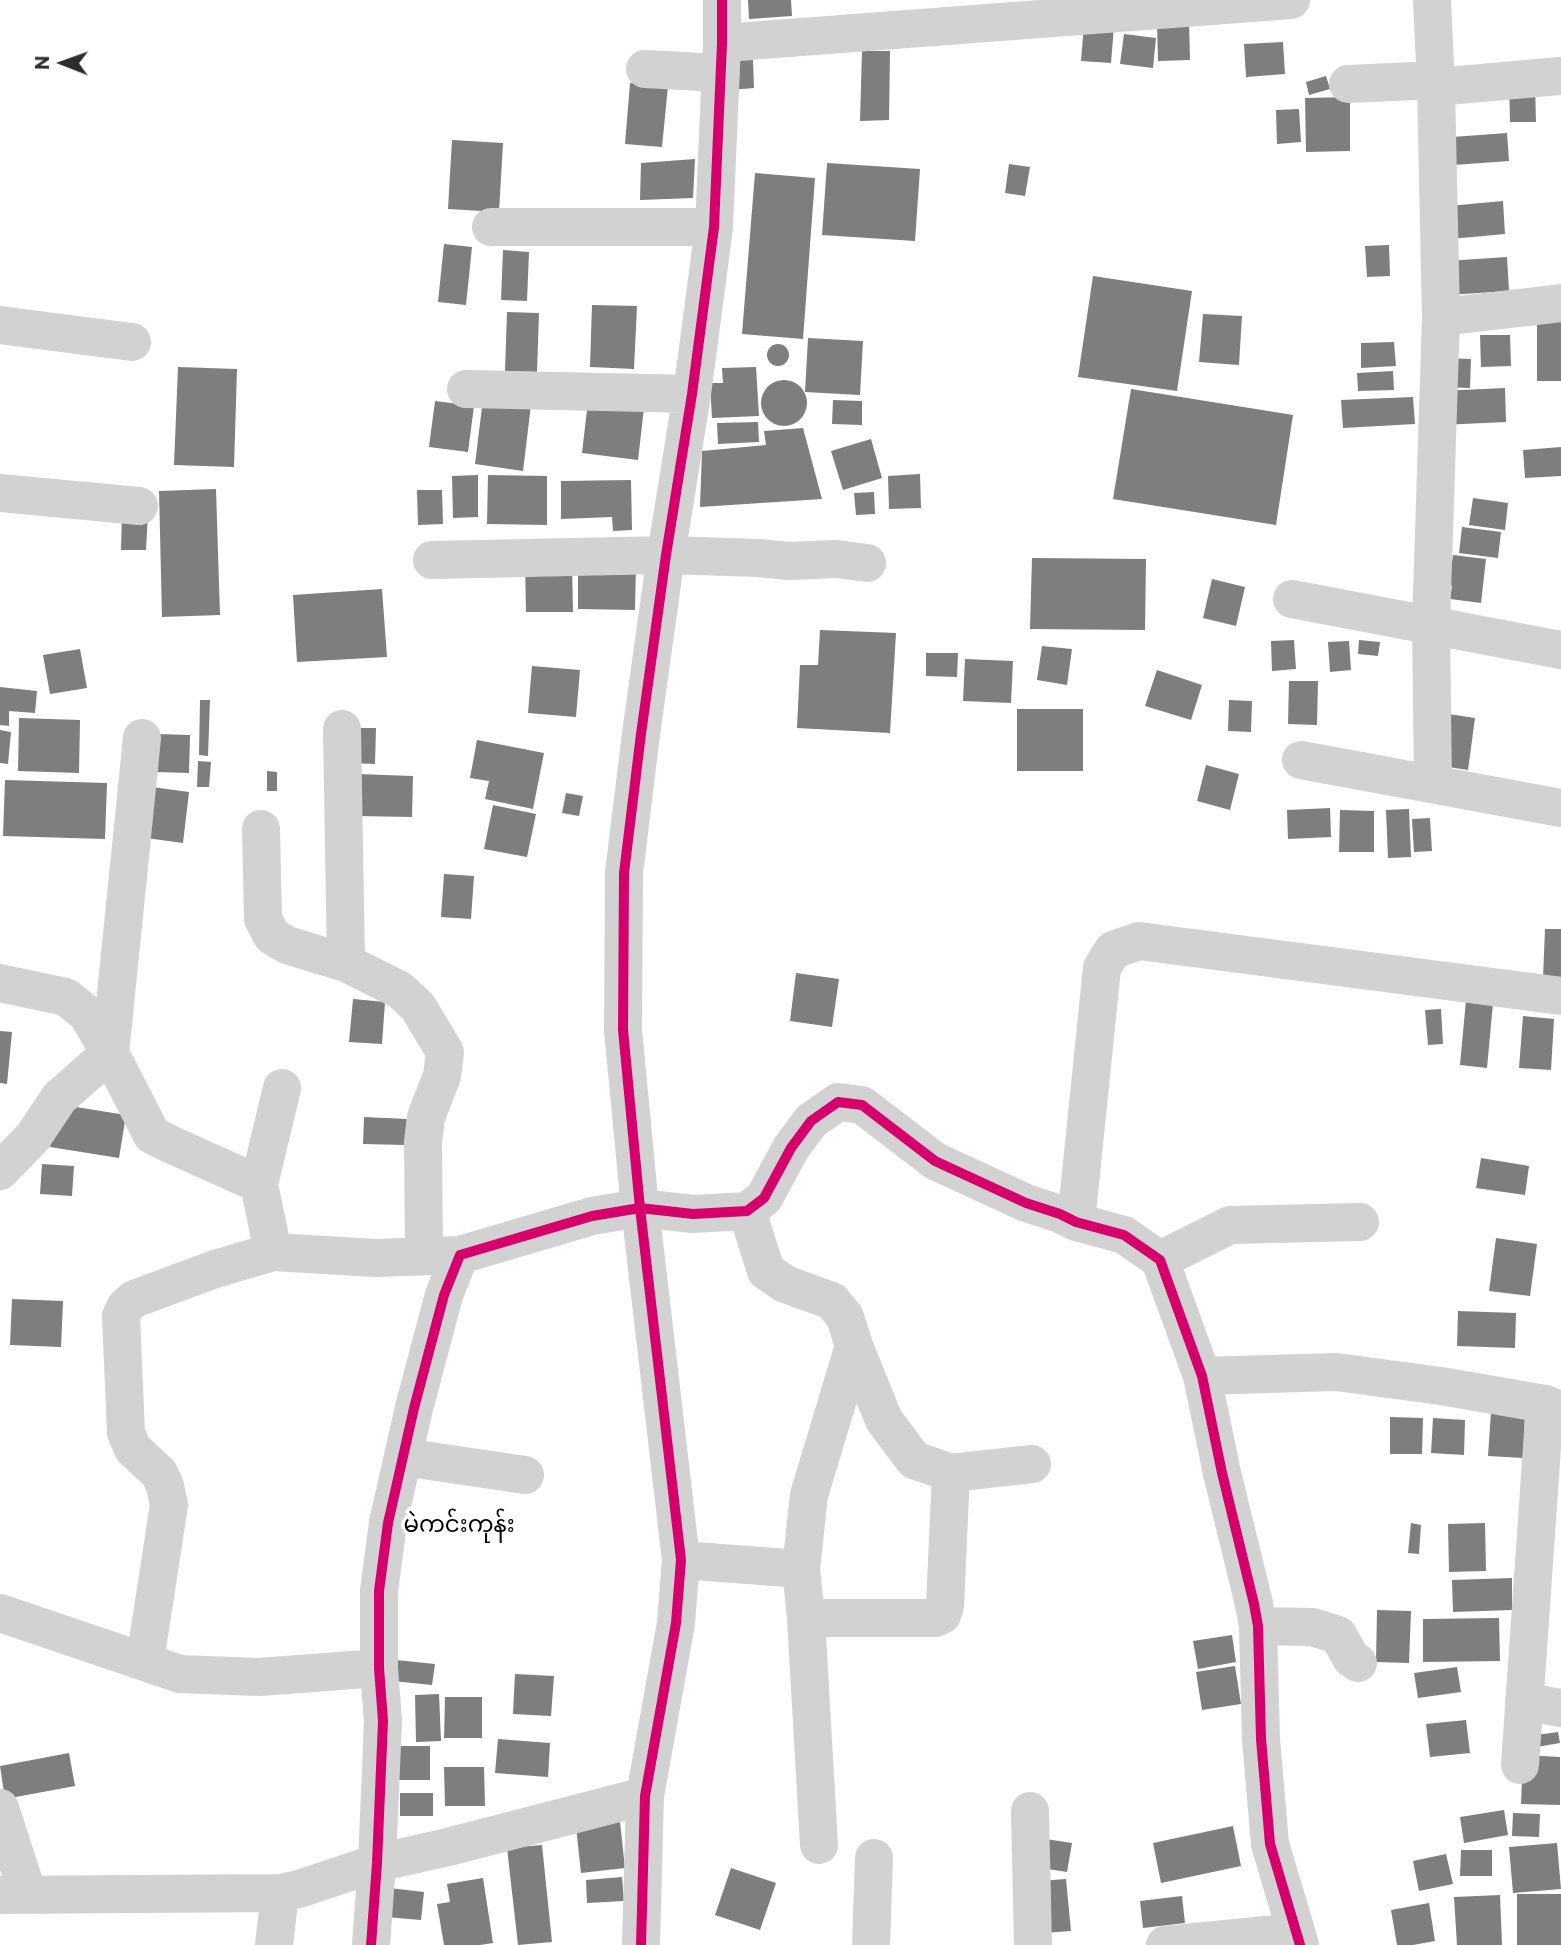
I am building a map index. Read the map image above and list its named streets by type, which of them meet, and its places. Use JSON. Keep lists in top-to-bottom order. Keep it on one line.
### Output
{"districts":["မဲကင်းကုန်း"],"north":"left"}
